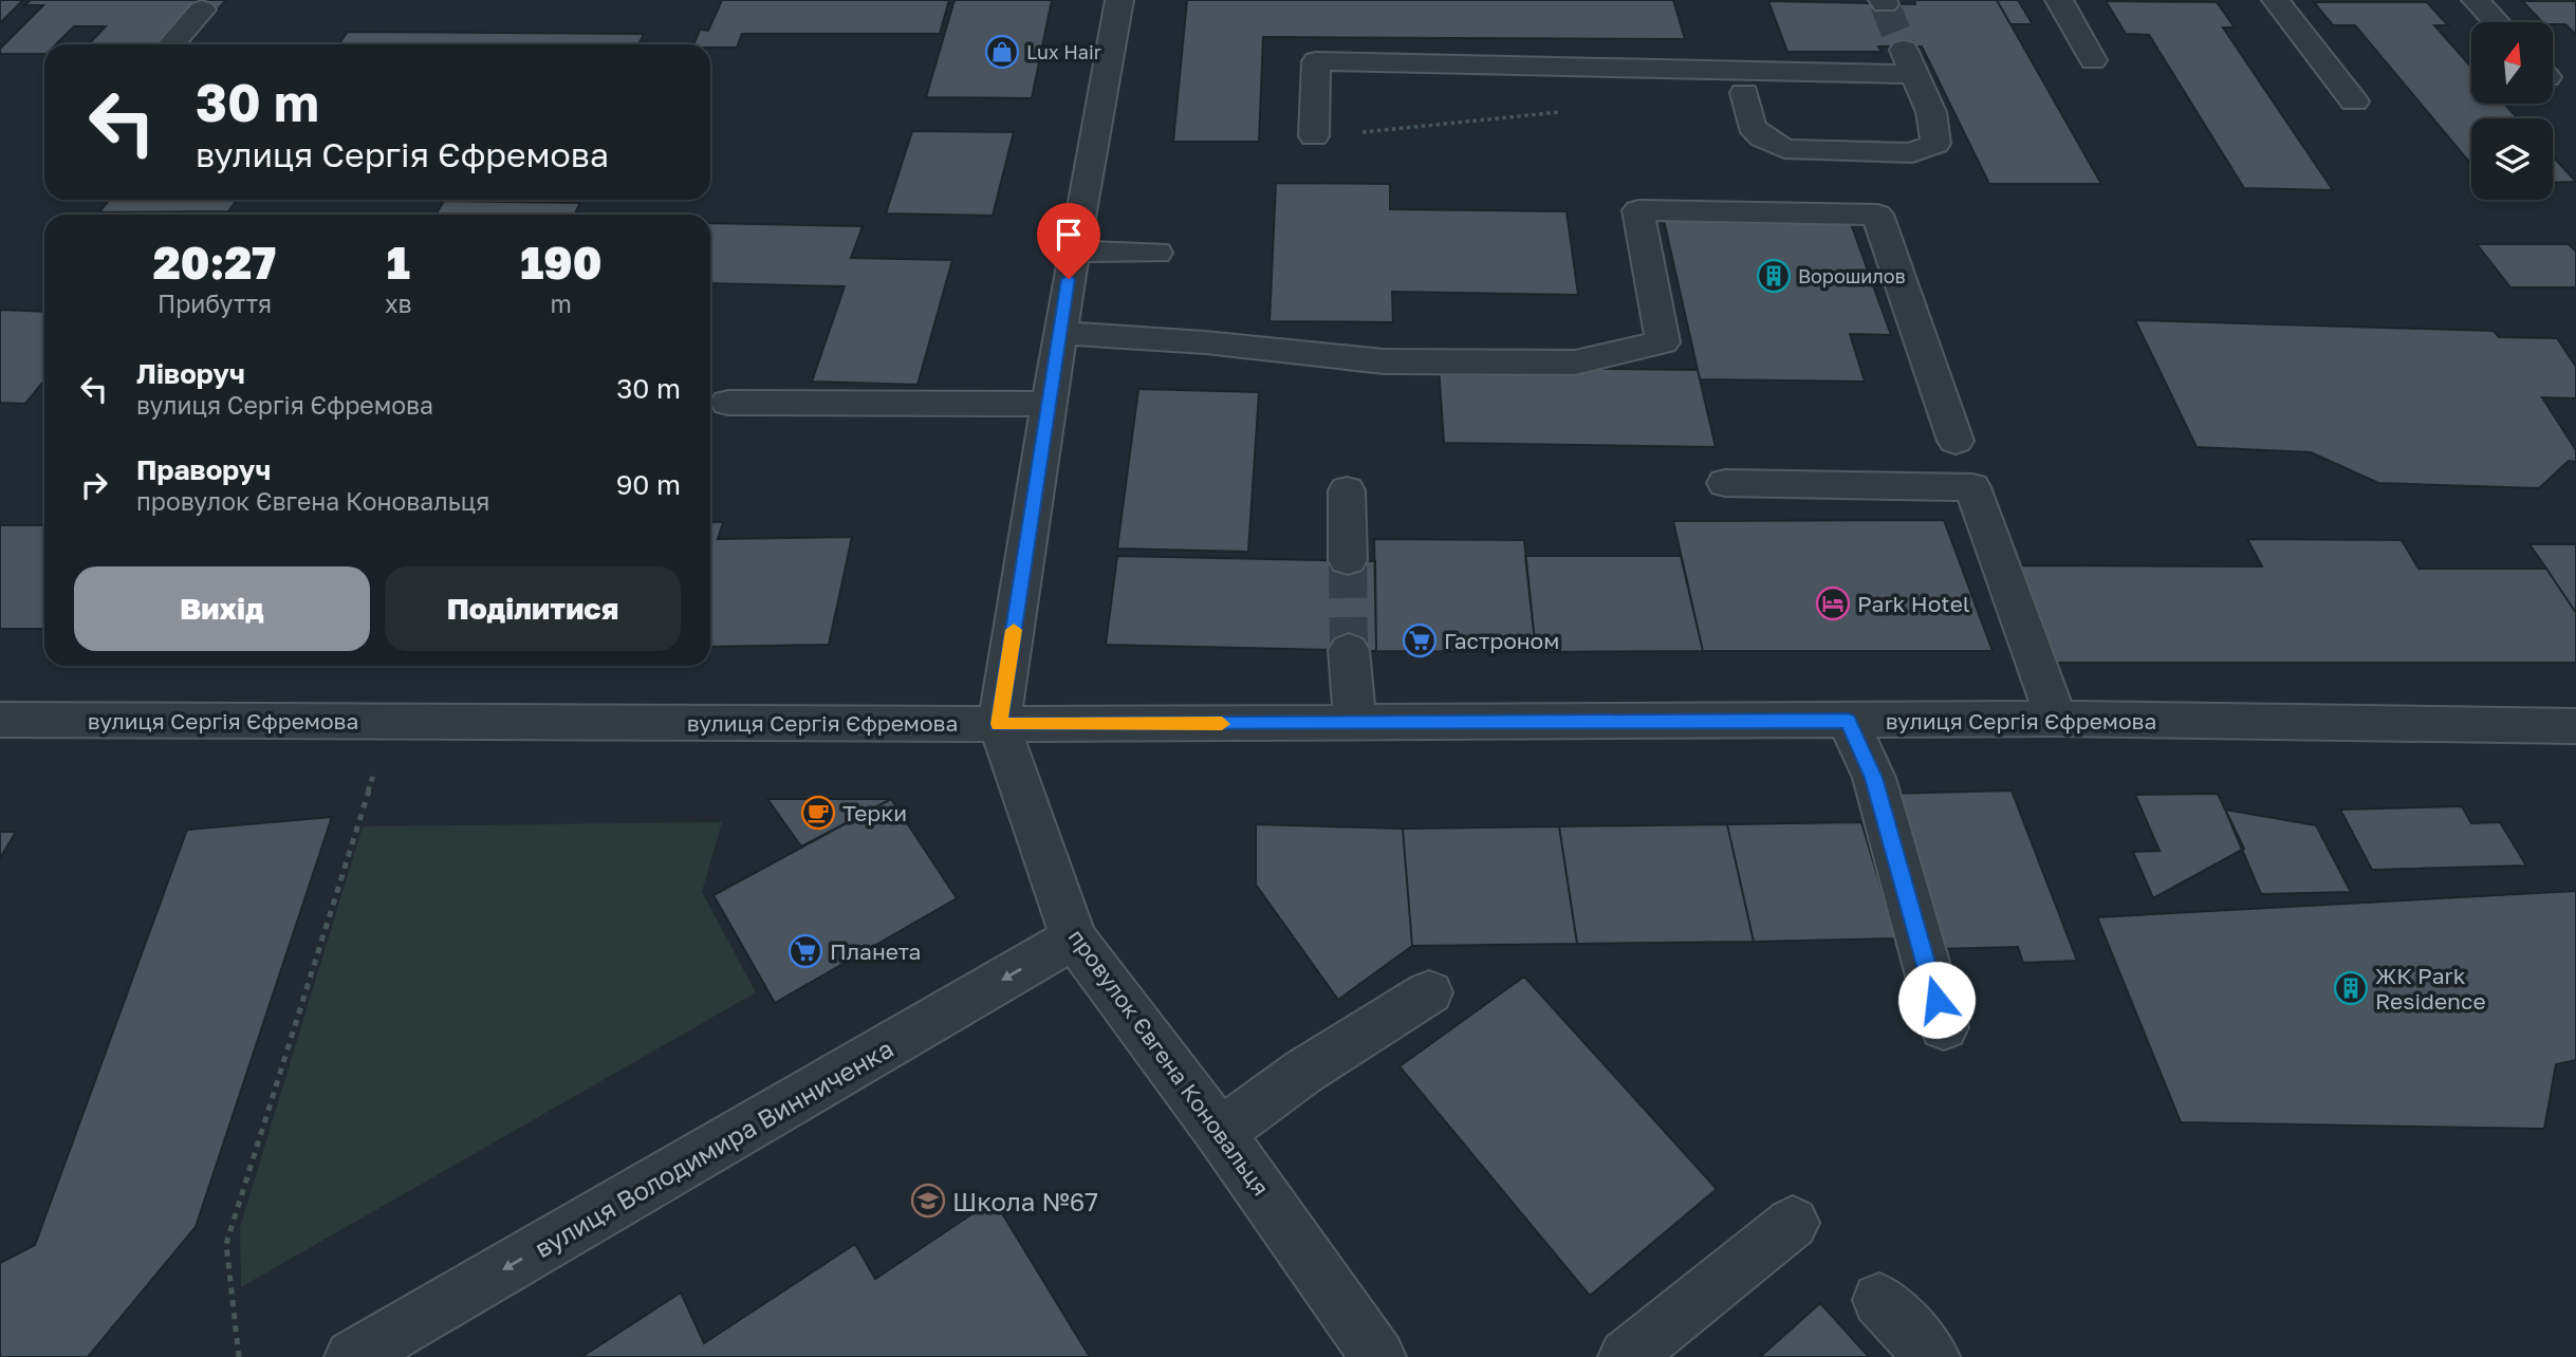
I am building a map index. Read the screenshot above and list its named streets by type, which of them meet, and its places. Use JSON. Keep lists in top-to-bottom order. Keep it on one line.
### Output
{"streets":{"street":["вулиця Сергія Єфремова","провулок Євгена Коновальця","вулиця Володимира Винниченка"]},"crossings":[["вулиця Сергія Єфремова","провулок Євгена Коновальця"],["провулок Євгена Коновальця","вулиця Володимира Винниченка"]],"one_way":["вулиця Володимира Винниченка"],"places":{"shop":["Lux Hair"],"building":["Ворошилов","ЖК Park Residence"],"hotel":["Park Hotel"],"supermarket":["Гастроном","Планета"],"cafe":["Терки"],"school or university":["Школа №67"]},"north":"top","page":{"turn":["30 m","вулиця Сергія Єфремова"],"eta":["20:27","Прибуття","1","хв","190","m"],"list":[{"name":"Ліворуч","note":"вулиця Сергія Єфремова","value":"30 m"},{"name":"Праворуч","note":"провулок Євгена Коновальця","value":"90 m"}],"buttons":["Вихід","Поділитися"]}}
